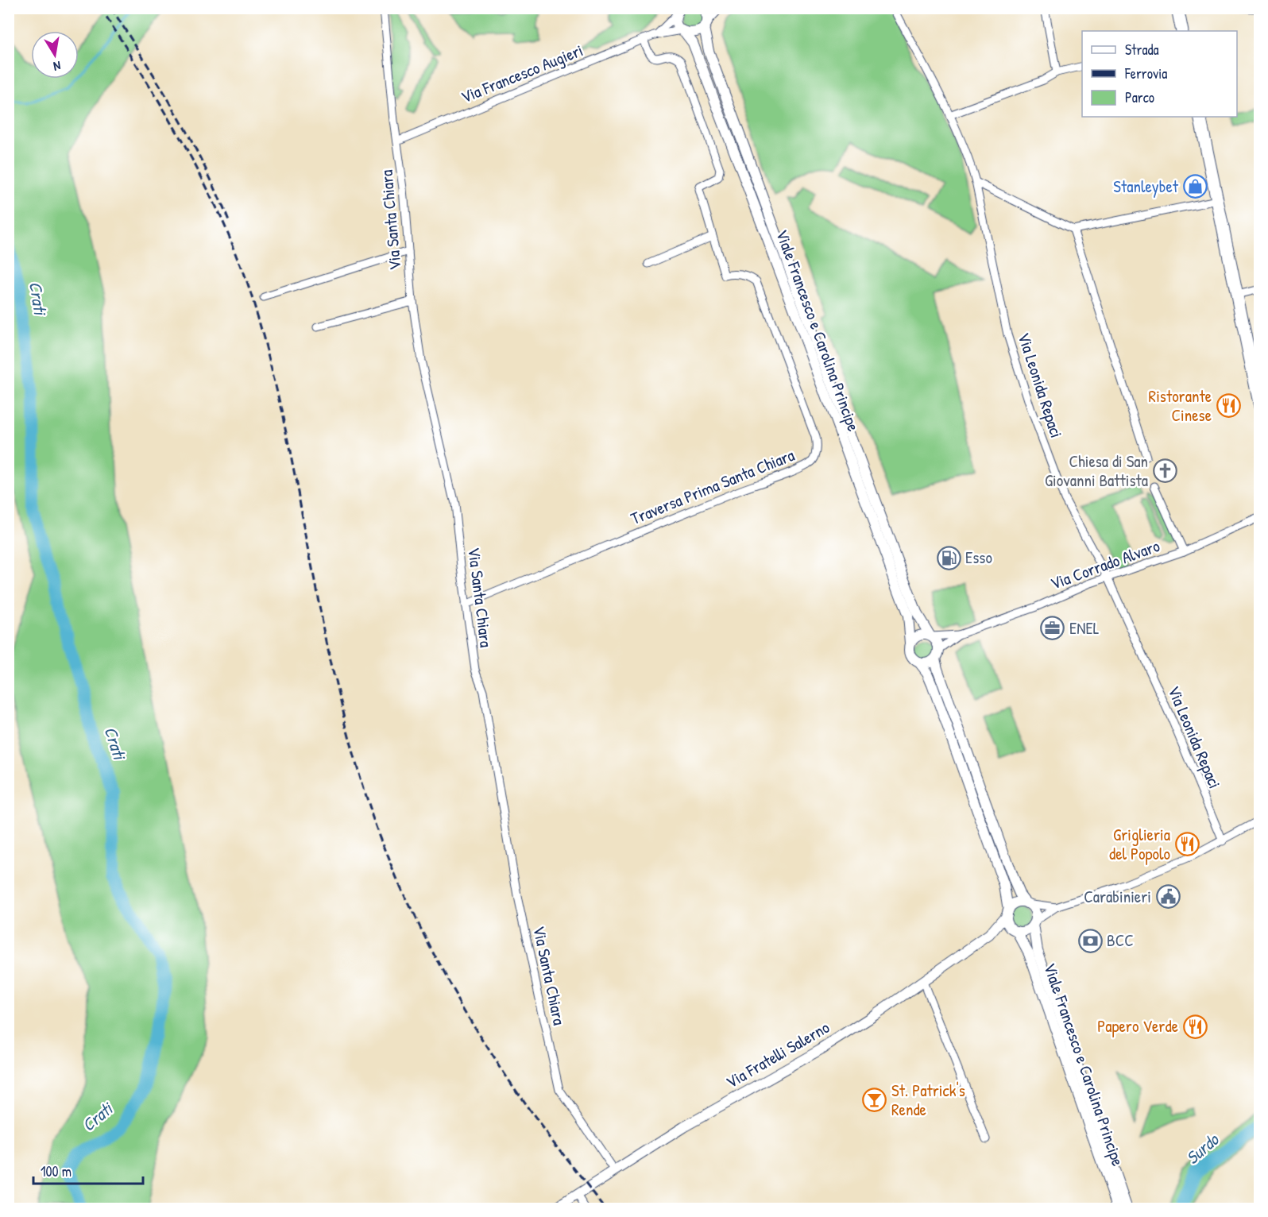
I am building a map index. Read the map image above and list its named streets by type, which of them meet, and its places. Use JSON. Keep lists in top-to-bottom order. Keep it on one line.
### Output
{"streets":{"street":["Via Francesco Augieri","Via Santa Chiara","Viale Francesco e Carolina Principe","Via Leonida Repaci","Traversa Prima Santa Chiara","Via Corrado Alvaro","Via Fratelli Salerno"]},"crossings":[["Via Francesco Augieri","Via Santa Chiara"],["Via Francesco Augieri","Viale Francesco e Carolina Principe"],["Via Francesco Augieri","Traversa Prima Santa Chiara"],["Via Santa Chiara","Traversa Prima Santa Chiara"],["Via Santa Chiara","Via Fratelli Salerno"],["Viale Francesco e Carolina Principe","Via Corrado Alvaro"],["Viale Francesco e Carolina Principe","Via Fratelli Salerno"],["Via Leonida Repaci","Via Corrado Alvaro"]],"water":["Crati","Surdo"],"places":{"shop":["Stanleybet"],"restaurant":["Ristorante Cinese","Griglieria del Popolo","Papero Verde"],"church":["Chiesa di San Giovanni Battista"],"fuel station":["Esso"],"office":["ENEL"],"public building":["Carabinieri"],"bank":["BCC"],"bar":["St. Patrick's Rende"]},"legend":["Strada","Ferrovia","Parco"],"scale_bar":"100 m","north":"bottom"}
